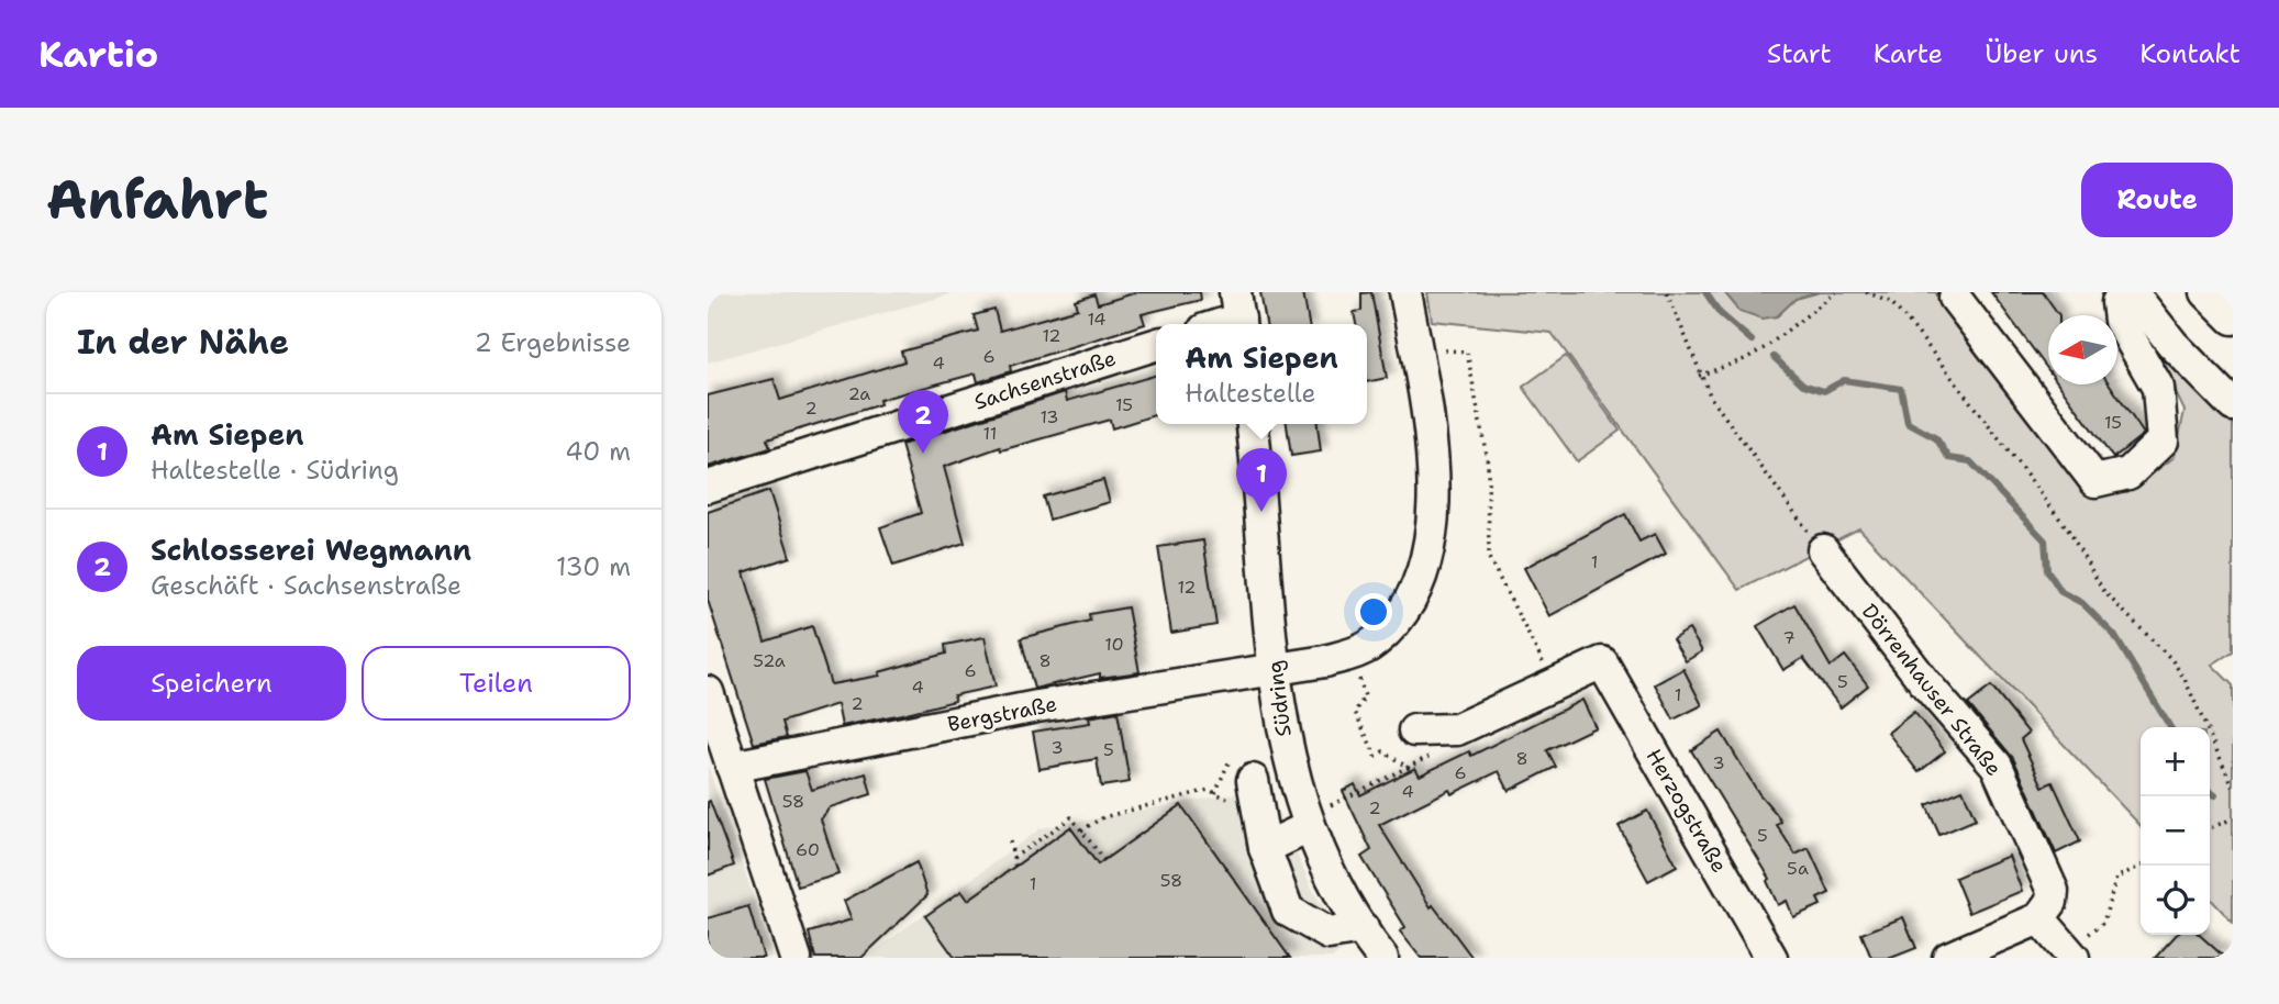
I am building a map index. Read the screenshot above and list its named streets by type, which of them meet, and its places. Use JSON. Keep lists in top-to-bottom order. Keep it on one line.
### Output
{"streets":{"street":["Sachsenstraße","Dörrenhauser Straße","Südring","Bergstraße","Herzogstraße"]},"crossings":[["Südring","Bergstraße"]],"house_numbers":["14","12","6","4","2a","15","2","13","15","11","1","12","7","10","52a","8","6","5","4","1","2","3","5","8","3","6","4","58","2","5","60","5a","58","1"],"north":"left","page":{"header":"Kartio","nav":["Start","Karte","Über uns","Kontakt"],"buttons":["Route",["Speichern","Teilen"]],"title":"Anfahrt","heading":["In der Nähe","2 Ergebnisse"],"popup":["Am Siepen","Haltestelle"],"pins":["2","1"],"list":[{"mark":"1","name":"Am Siepen","note":"Haltestelle · Südring","value":"40 m"},{"mark":"2","name":"Schlosserei Wegmann","note":"Geschäft · Sachsenstraße","value":"130 m"}],"map_buttons":["+","−"]}}
